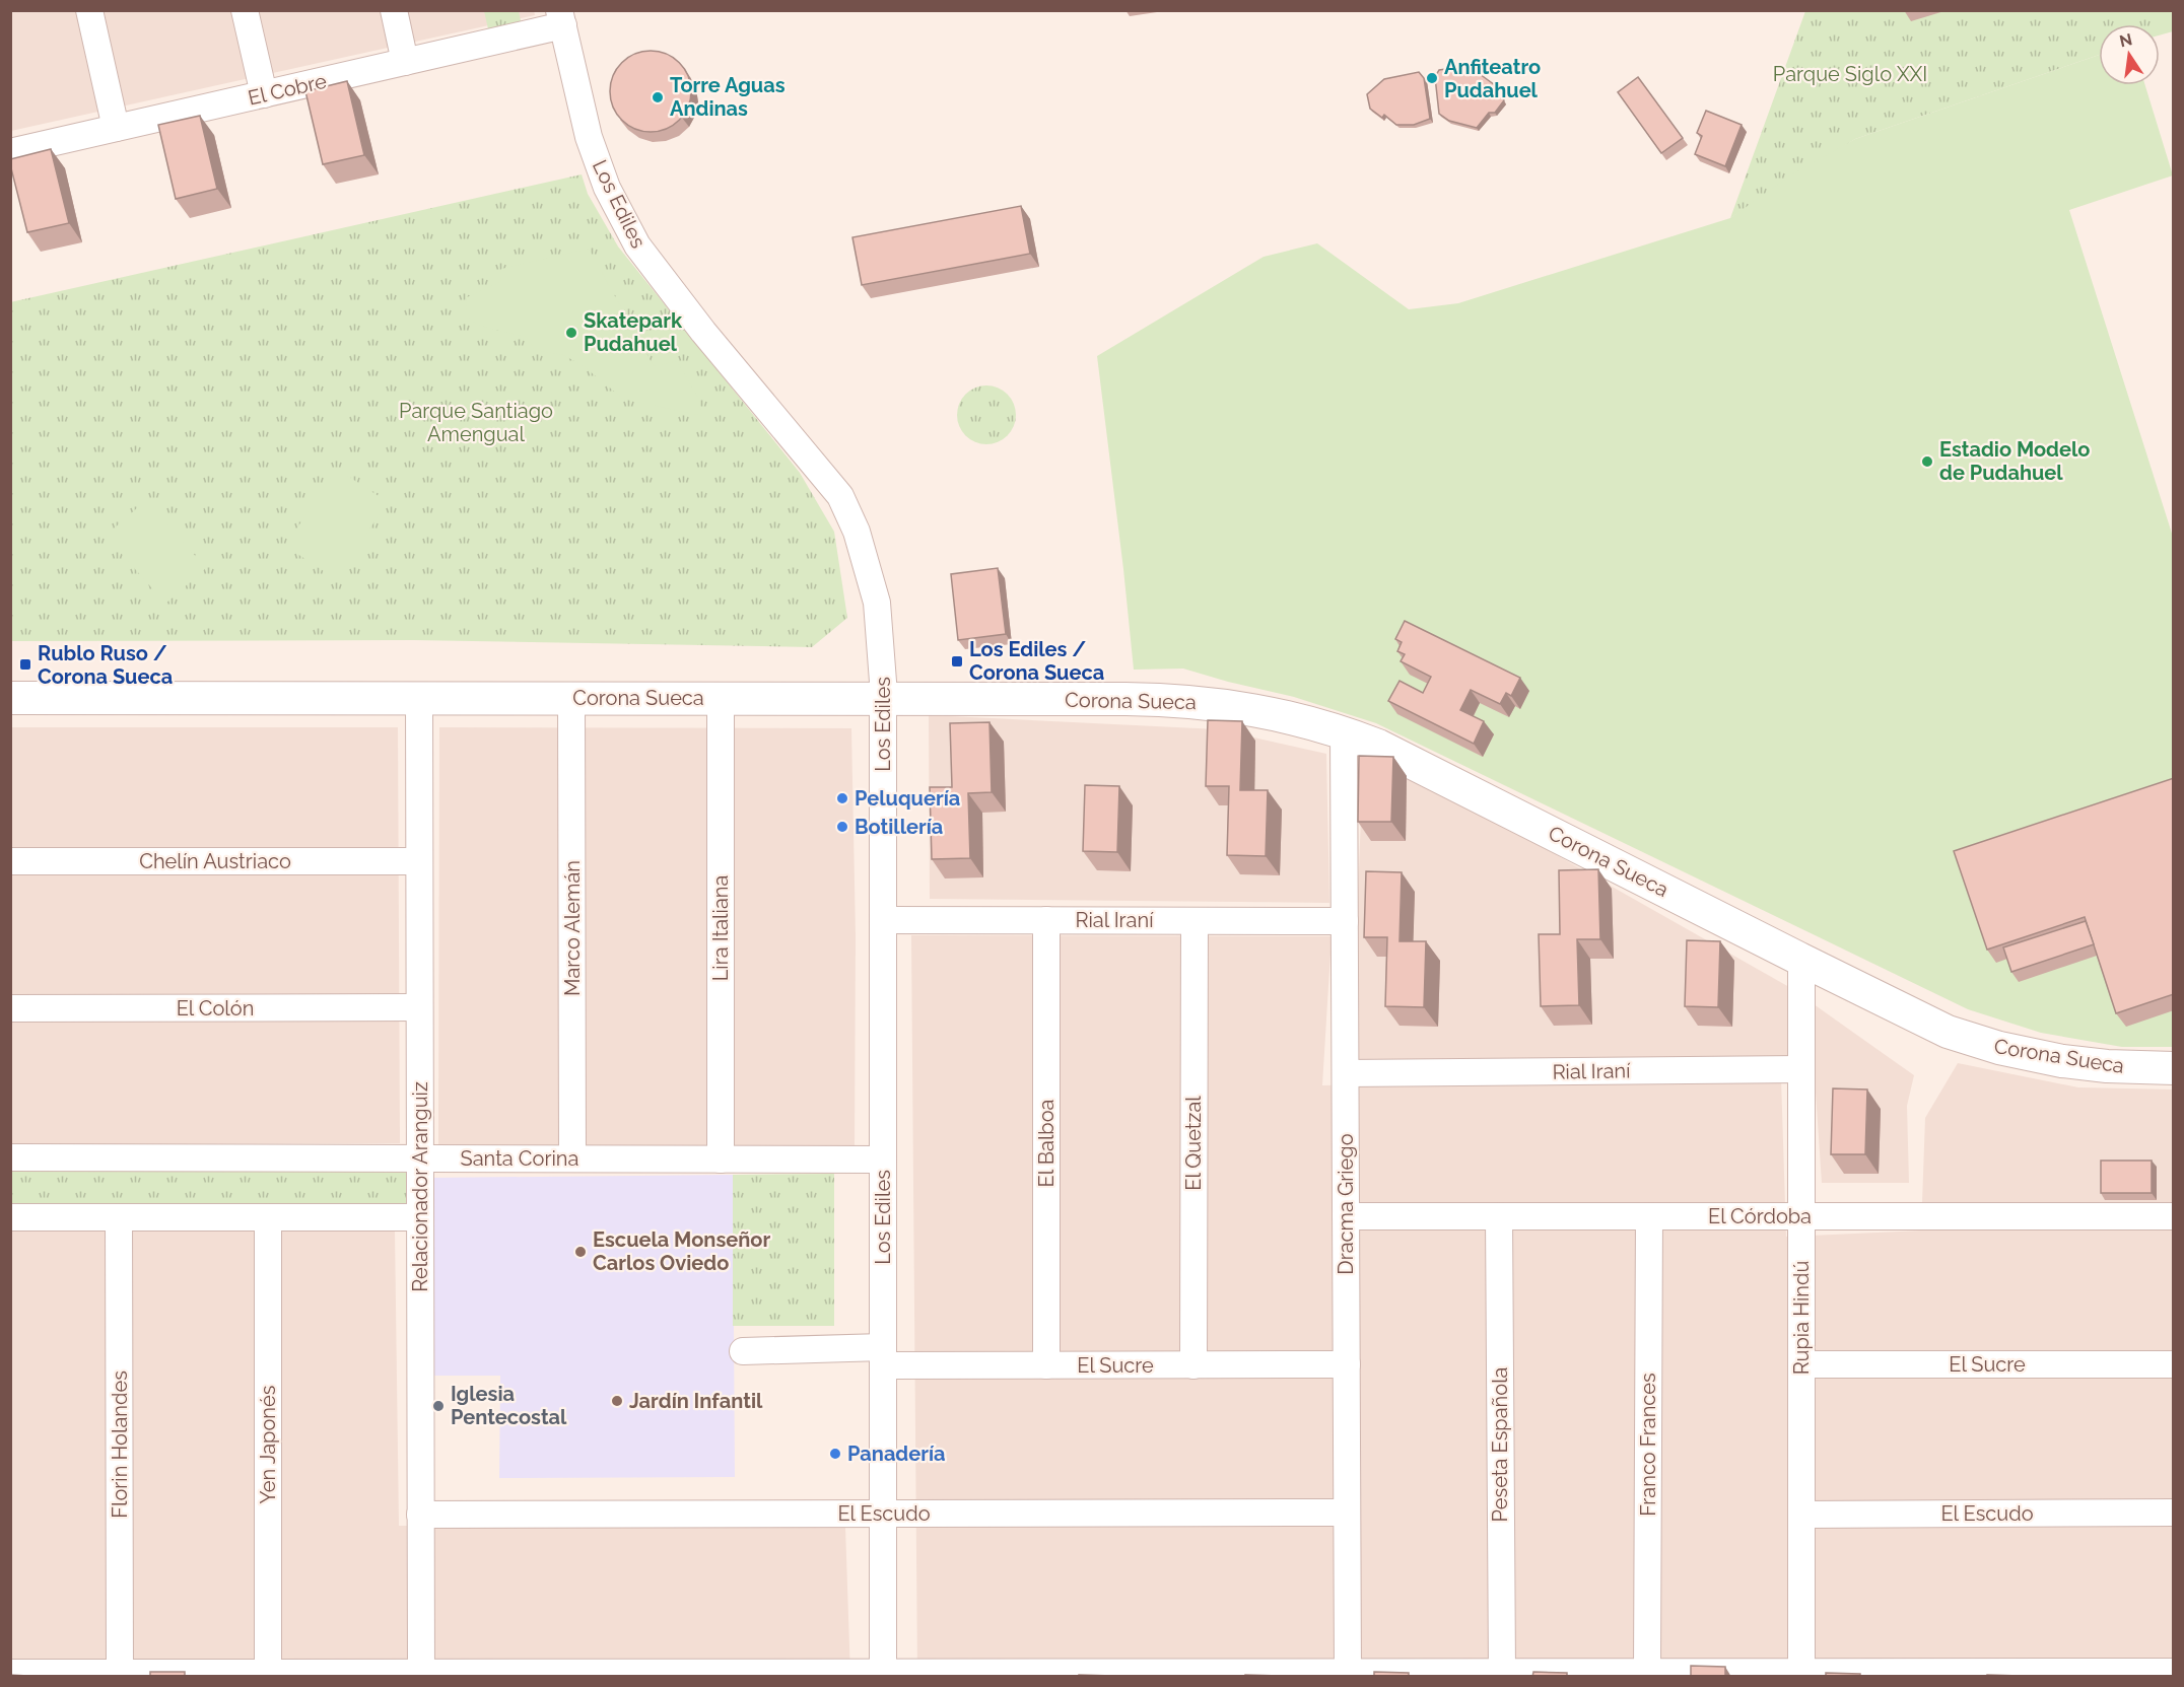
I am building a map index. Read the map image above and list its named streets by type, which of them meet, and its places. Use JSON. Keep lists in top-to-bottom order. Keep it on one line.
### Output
{"streets":{"street":["El Cobre","Los Ediles","Corona Sueca","Chelín Austriaco","Rial Iraní","Marco Alemán","Lira Italiana","El Colón","El Balboa","El Quetzal","Santa Corina","Relacionador Aranguiz","Dracma Griego","El Córdoba","Rupia Hindú","El Sucre","Florin Holandes","Yen Japonés","Peseta Española","Franco Frances","El Escudo"]},"crossings":[["El Cobre","Los Ediles"],["Los Ediles","Corona Sueca"],["Los Ediles","Rial Iraní"],["Los Ediles","Santa Corina"],["Los Ediles","El Sucre"],["Los Ediles","El Escudo"],["Corona Sueca","Marco Alemán"],["Corona Sueca","Lira Italiana"],["Corona Sueca","Relacionador Aranguiz"],["Corona Sueca","Dracma Griego"],["Corona Sueca","Rupia Hindú"],["Chelín Austriaco","Relacionador Aranguiz"],["Rial Iraní","El Balboa"],["Rial Iraní","El Quetzal"],["Rial Iraní","Dracma Griego"],["Rial Iraní","Rupia Hindú"],["Marco Alemán","Santa Corina"],["Lira Italiana","Santa Corina"],["El Colón","Relacionador Aranguiz"],["El Balboa","El Sucre"],["El Quetzal","El Sucre"],["Santa Corina","Relacionador Aranguiz"],["Relacionador Aranguiz","El Escudo"],["Dracma Griego","El Córdoba"],["Dracma Griego","El Sucre"],["Dracma Griego","El Escudo"],["El Córdoba","Rupia Hindú"],["El Córdoba","Peseta Española"],["El Córdoba","Franco Frances"],["Rupia Hindú","El Sucre"],["Rupia Hindú","El Escudo"]],"parks":["Parque Siglo XXI","Parque Santiago Amengual"],"places":{"other":["Anfiteatro Pudahuel","Torre Aguas Andinas","Skatepark Pudahuel","Estadio Modelo de Pudahuel","Peluquería","Botillería","Escuela Monseñor Carlos Oviedo","Jardín Infantil","Iglesia Pentecostal","Panadería"],"transit":["Los Ediles / Corona Sueca","Rublo Ruso / Corona Sueca"]},"north":"top"}
